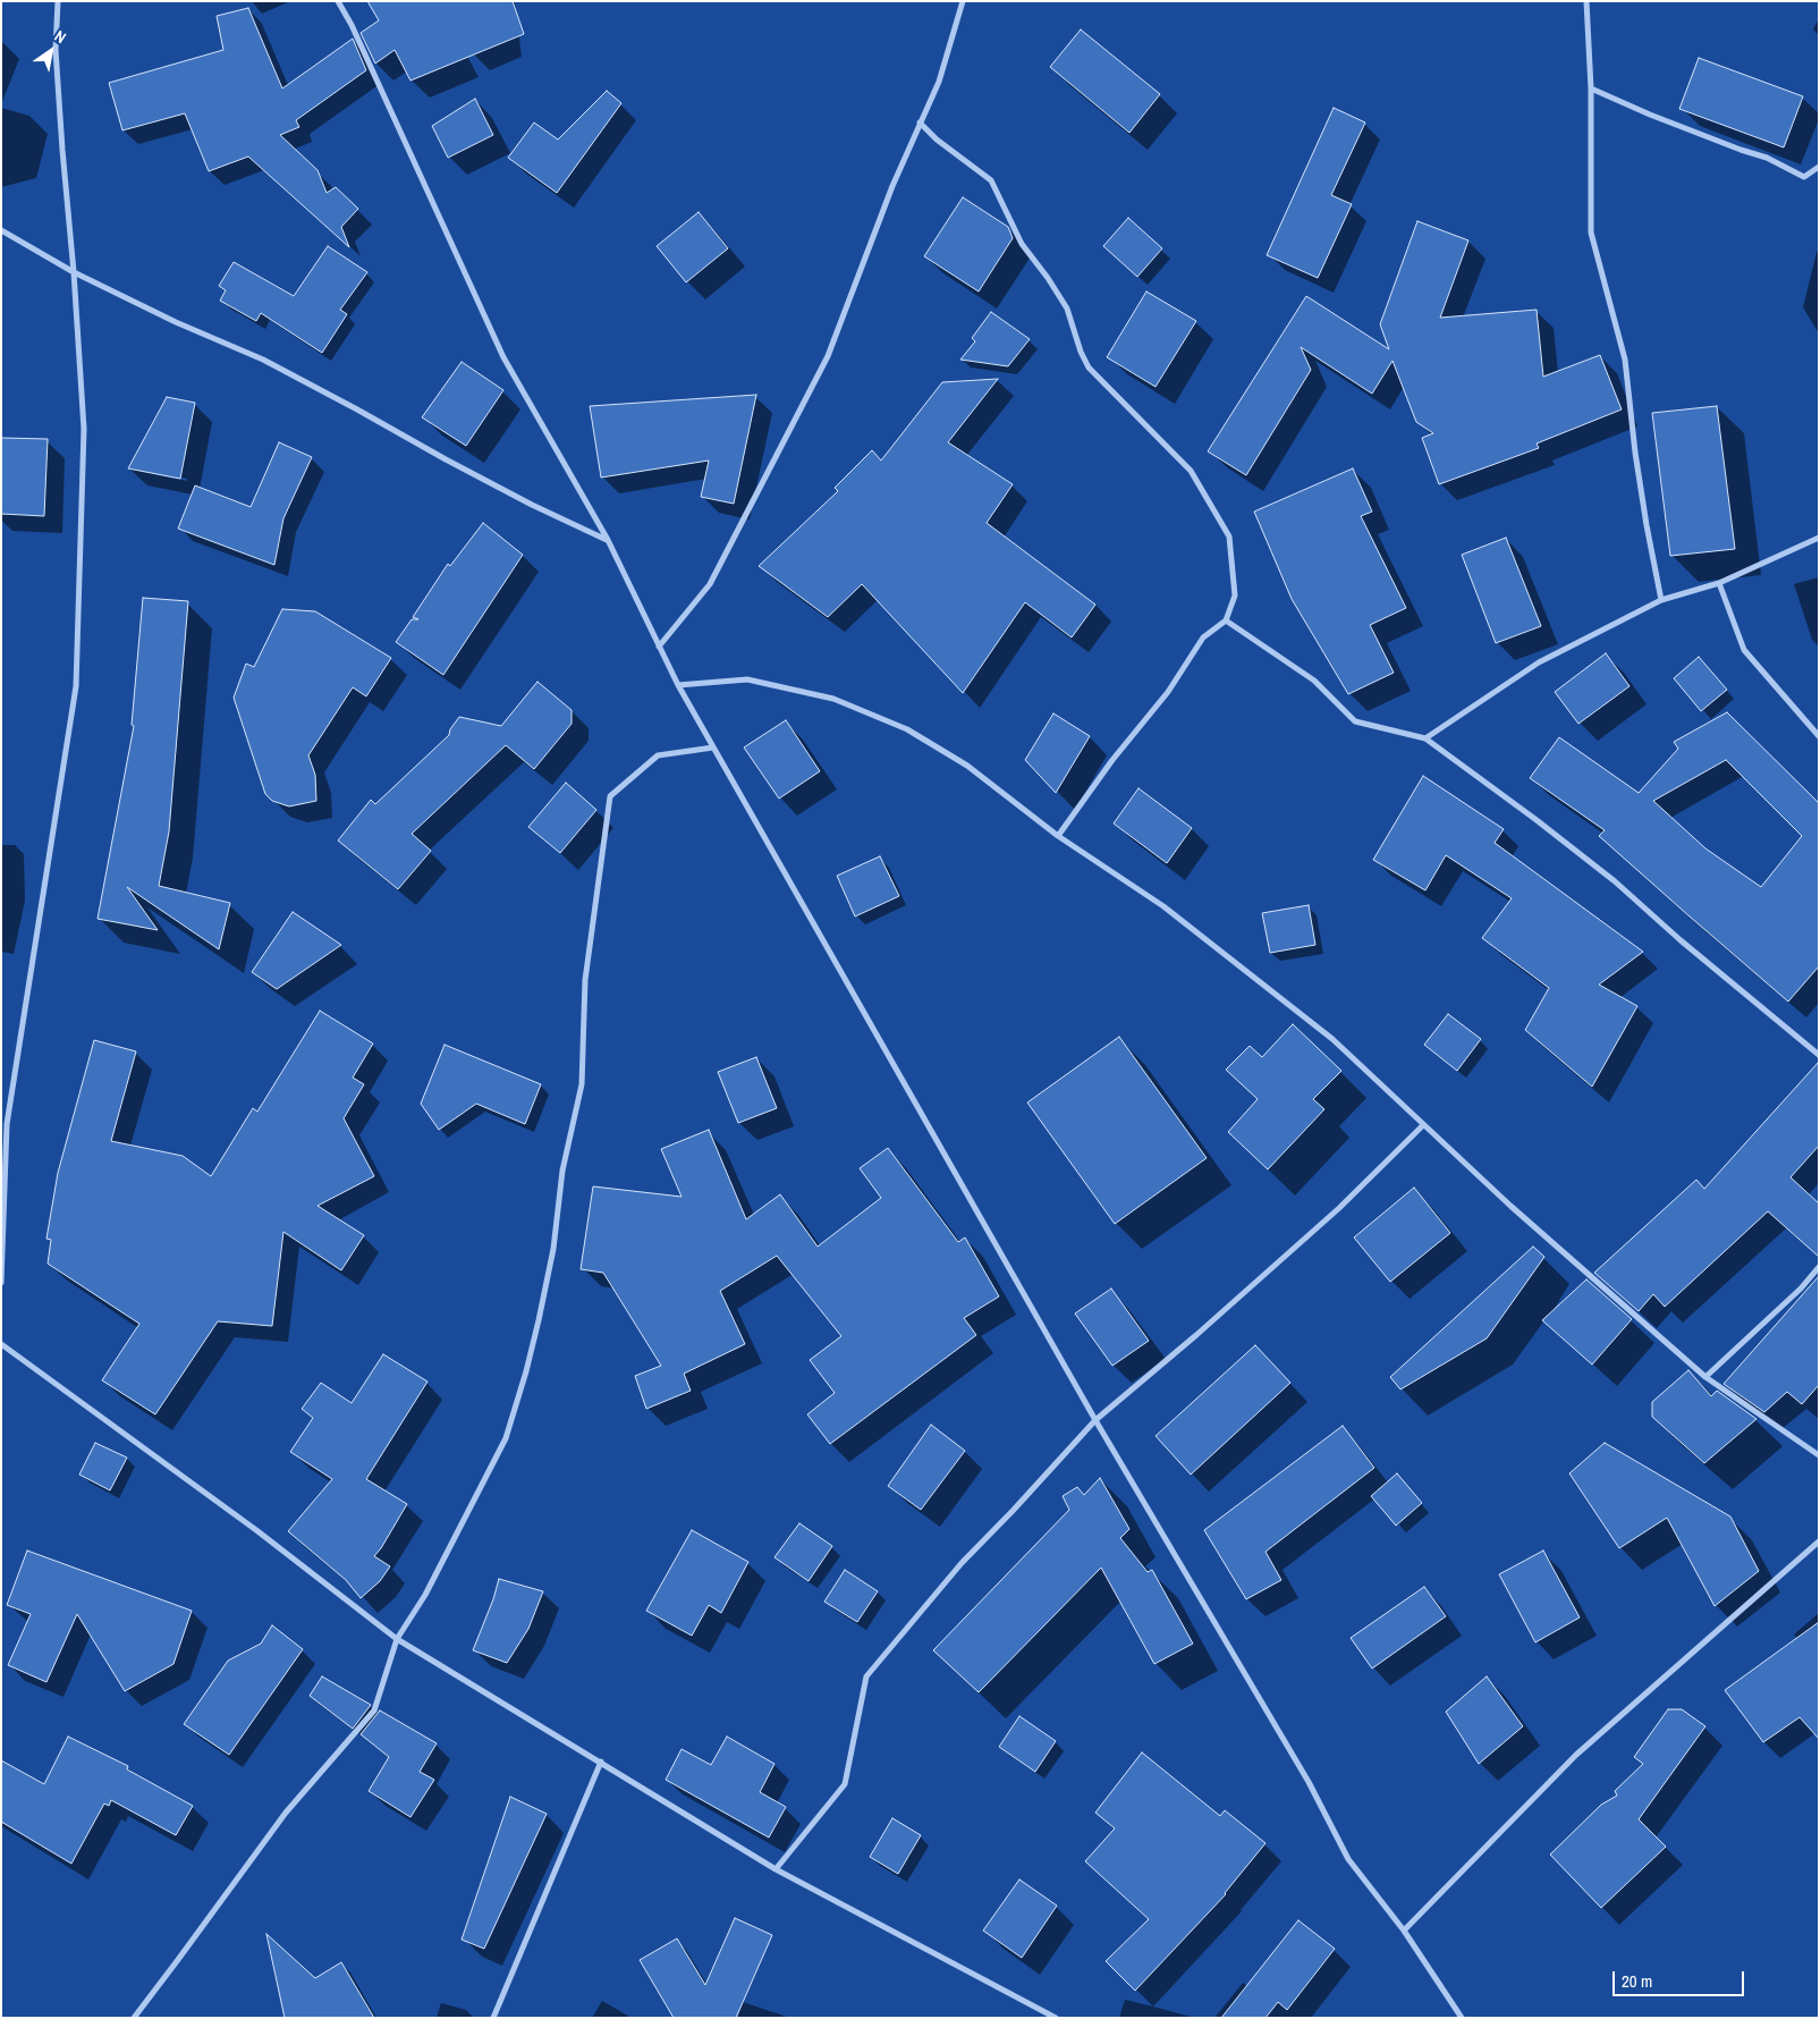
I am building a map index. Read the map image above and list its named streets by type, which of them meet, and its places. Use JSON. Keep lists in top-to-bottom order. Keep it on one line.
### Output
{"scale_bar":"20 m","north":"top right"}
